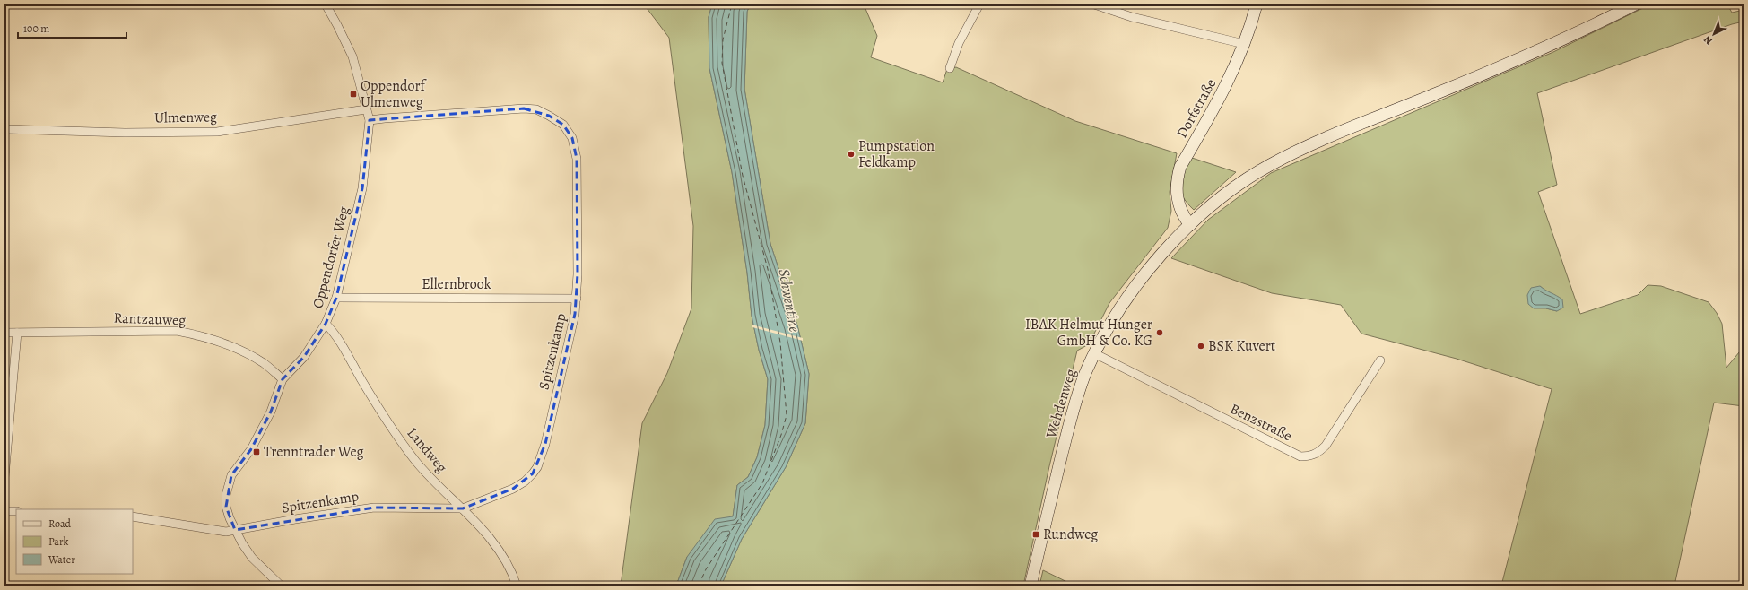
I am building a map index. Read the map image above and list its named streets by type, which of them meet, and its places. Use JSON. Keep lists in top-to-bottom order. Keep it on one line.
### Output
{"streets":{"main road":["Dorfstraße","Wehdenweg"],"street":["Ulmenweg","Oppendorfer Weg","Ellernbrook","Rantzauweg","Spitzenkamp","Benzstraße","Landweg"]},"crossings":[["Dorfstraße","Wehdenweg"],["Ulmenweg","Oppendorfer Weg"],["Oppendorfer Weg","Ellernbrook"],["Oppendorfer Weg","Rantzauweg"],["Oppendorfer Weg","Spitzenkamp"],["Oppendorfer Weg","Landweg"],["Ellernbrook","Spitzenkamp"],["Spitzenkamp","Landweg"],["Wehdenweg","Benzstraße"]],"water":["Schwentine"],"places":{"transit":["Oppendorf Ulmenweg","Trenntrader Weg","Rundweg"],"other":["Pumpstation Feldkamp","IBAK Helmut Hunger GmbH & Co. KG","BSK Kuvert"]},"legend":["Road","Park","Water"],"scale_bar":"100 m","north":"bottom left"}
